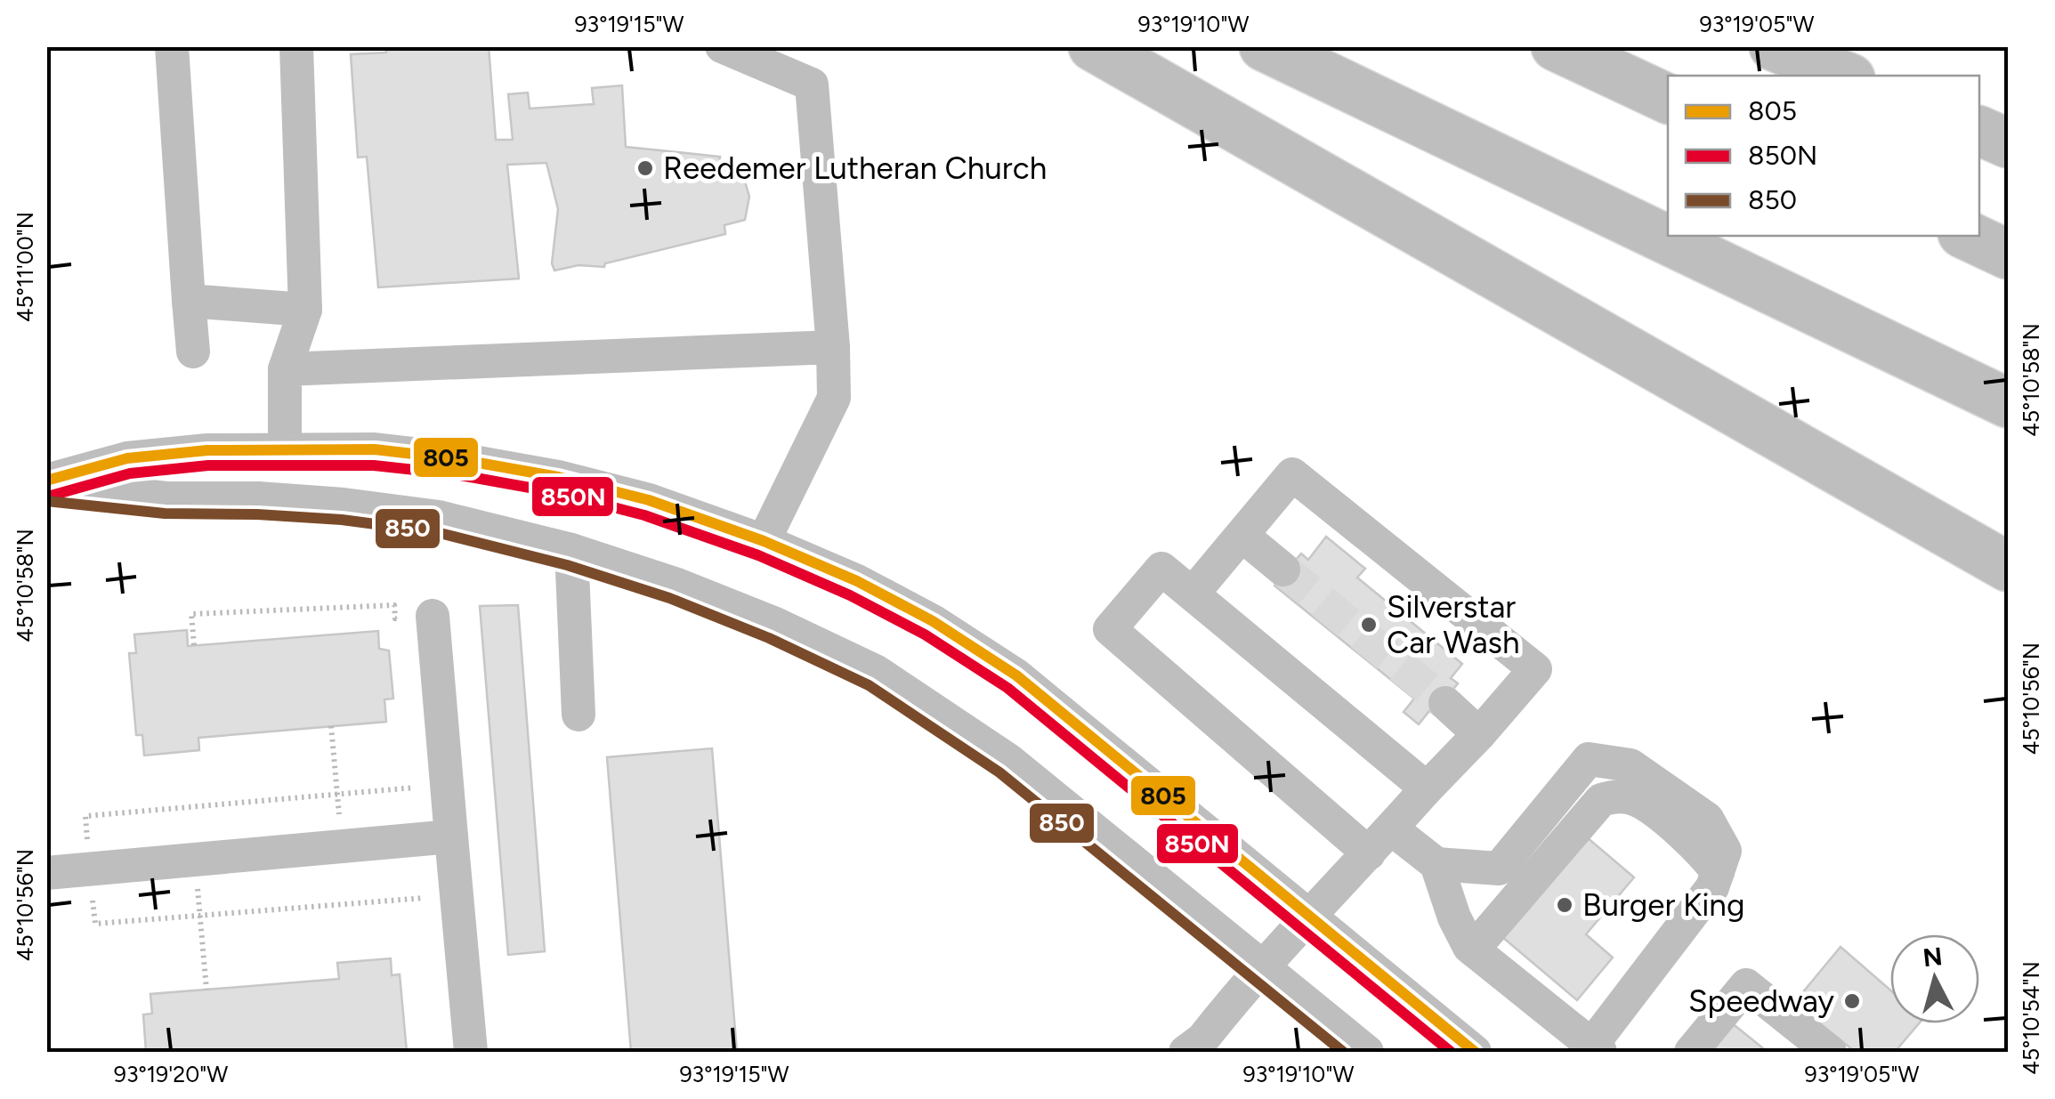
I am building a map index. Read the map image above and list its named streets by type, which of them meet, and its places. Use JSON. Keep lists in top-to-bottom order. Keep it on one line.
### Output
{"places":["Reedemer Lutheran Church","Silverstar Car Wash","Burger King","Speedway"],"lines":["transit line 805","transit line 850N","transit line 850"],"legend":["805","850N","850"],"north":"top","coordinates":["93°19'15\"W","93°19'10\"W","93°19'05\"W","45°11'00\"N","45°10'58\"N","45°10'56\"N","45°10'54\"N","93°19'20\"W"]}
